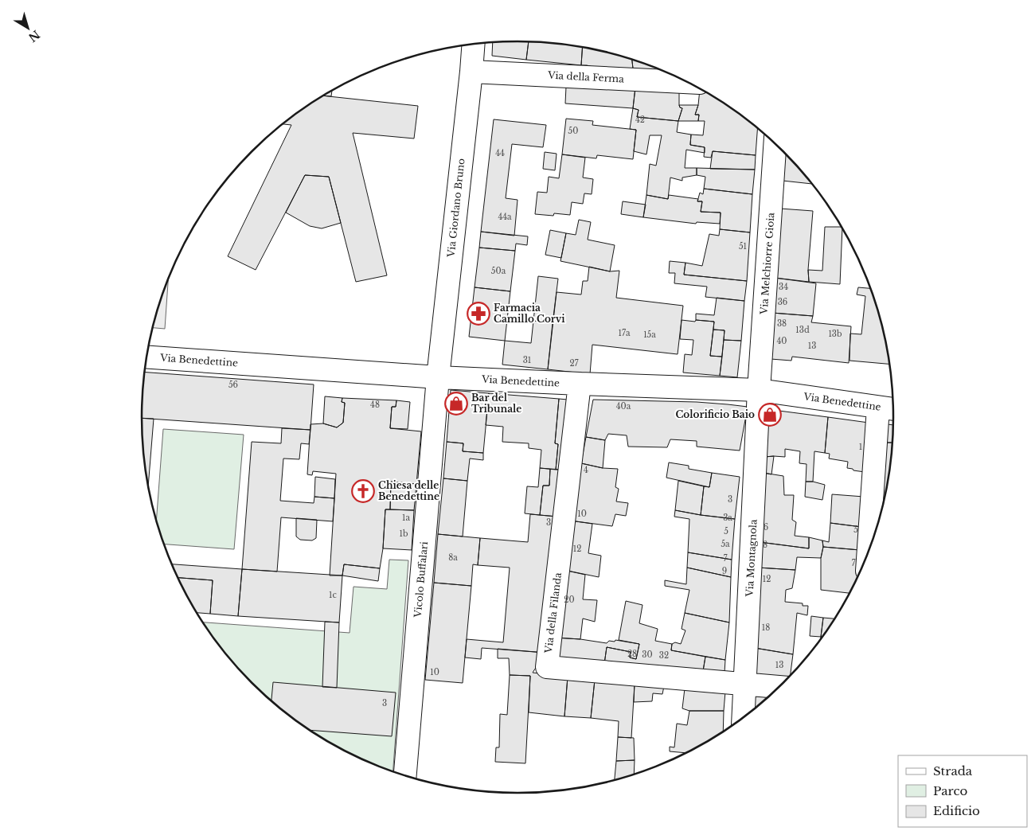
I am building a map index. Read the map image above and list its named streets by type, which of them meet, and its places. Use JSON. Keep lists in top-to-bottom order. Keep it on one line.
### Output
{"streets":{"street":["Via della Ferma","Via Giordano Bruno","Via Melchiorre Gioia","Via Benedettine","Via Montagnola","Vicolo Buffalari","Via della Filanda"]},"crossings":[["Via della Ferma","Via Giordano Bruno"],["Via Giordano Bruno","Via Benedettine"],["Via Giordano Bruno","Vicolo Buffalari"],["Via Melchiorre Gioia","Via Benedettine"],["Via Melchiorre Gioia","Via Montagnola"],["Via Benedettine","Via Montagnola"],["Via Benedettine","Vicolo Buffalari"],["Via Benedettine","Via della Filanda"],["Via Montagnola","Via della Filanda"]],"places":{"pharmacy":["Farmacia Camillo Corvi"],"shop":["Bar del Tribunale","Colorificio Baio"],"church":["Chiesa delle Benedettine"]},"house_numbers":["42","50","44","44a","51","50a","34","36","38","13d","17a","13b","15a","40","13","31","27","56","48","40a","1","4","3","10","1a","3a","3","6","5","5","1b","5a","8","12","8a","7","7","9","12","1c","20","18","28","30","32","13","10","3"],"legend":["Strada","Parco","Edificio"],"north":"bottom right"}
